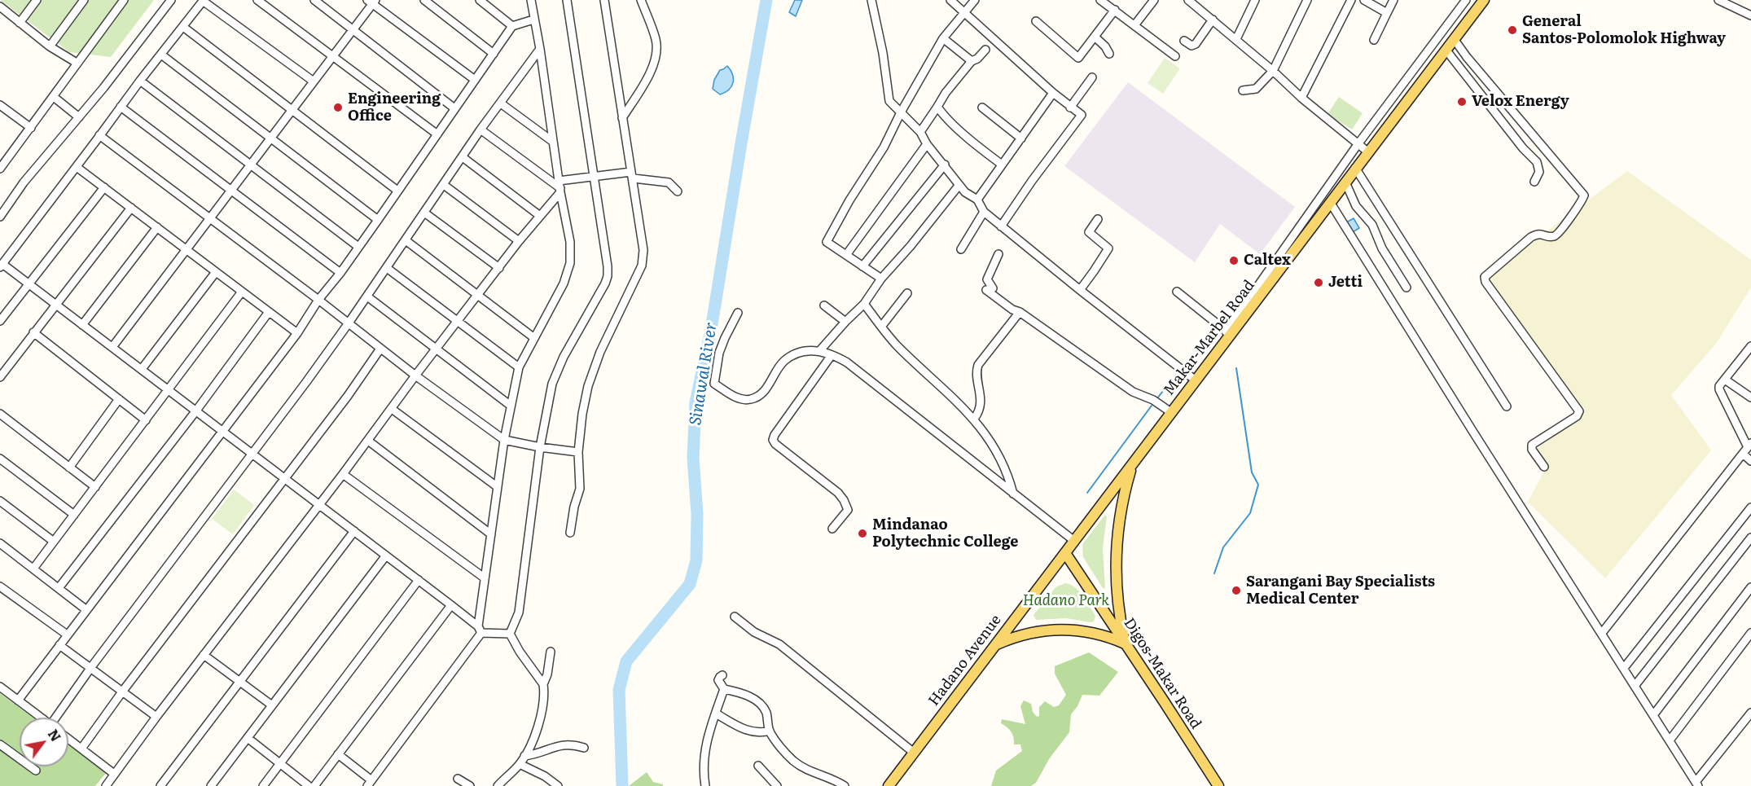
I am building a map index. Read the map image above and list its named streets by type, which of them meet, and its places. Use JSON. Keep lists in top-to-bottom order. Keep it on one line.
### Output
{"streets":{"main road":["Makar-Marbel Road","Hadano Avenue","Digos-Makar Road"]},"crossings":[["Makar-Marbel Road","Hadano Avenue"],["Makar-Marbel Road","Digos-Makar Road"],["Hadano Avenue","Digos-Makar Road"]],"water":["Sinawal River"],"parks":["Hadano Park"],"places":["General Santos-Polomolok Highway","Velox Energy","Engineering Office","Caltex","Jetti","Mindanao Polytechnic College","Sarangani Bay Specialists Medical Center"],"north":"top right"}
